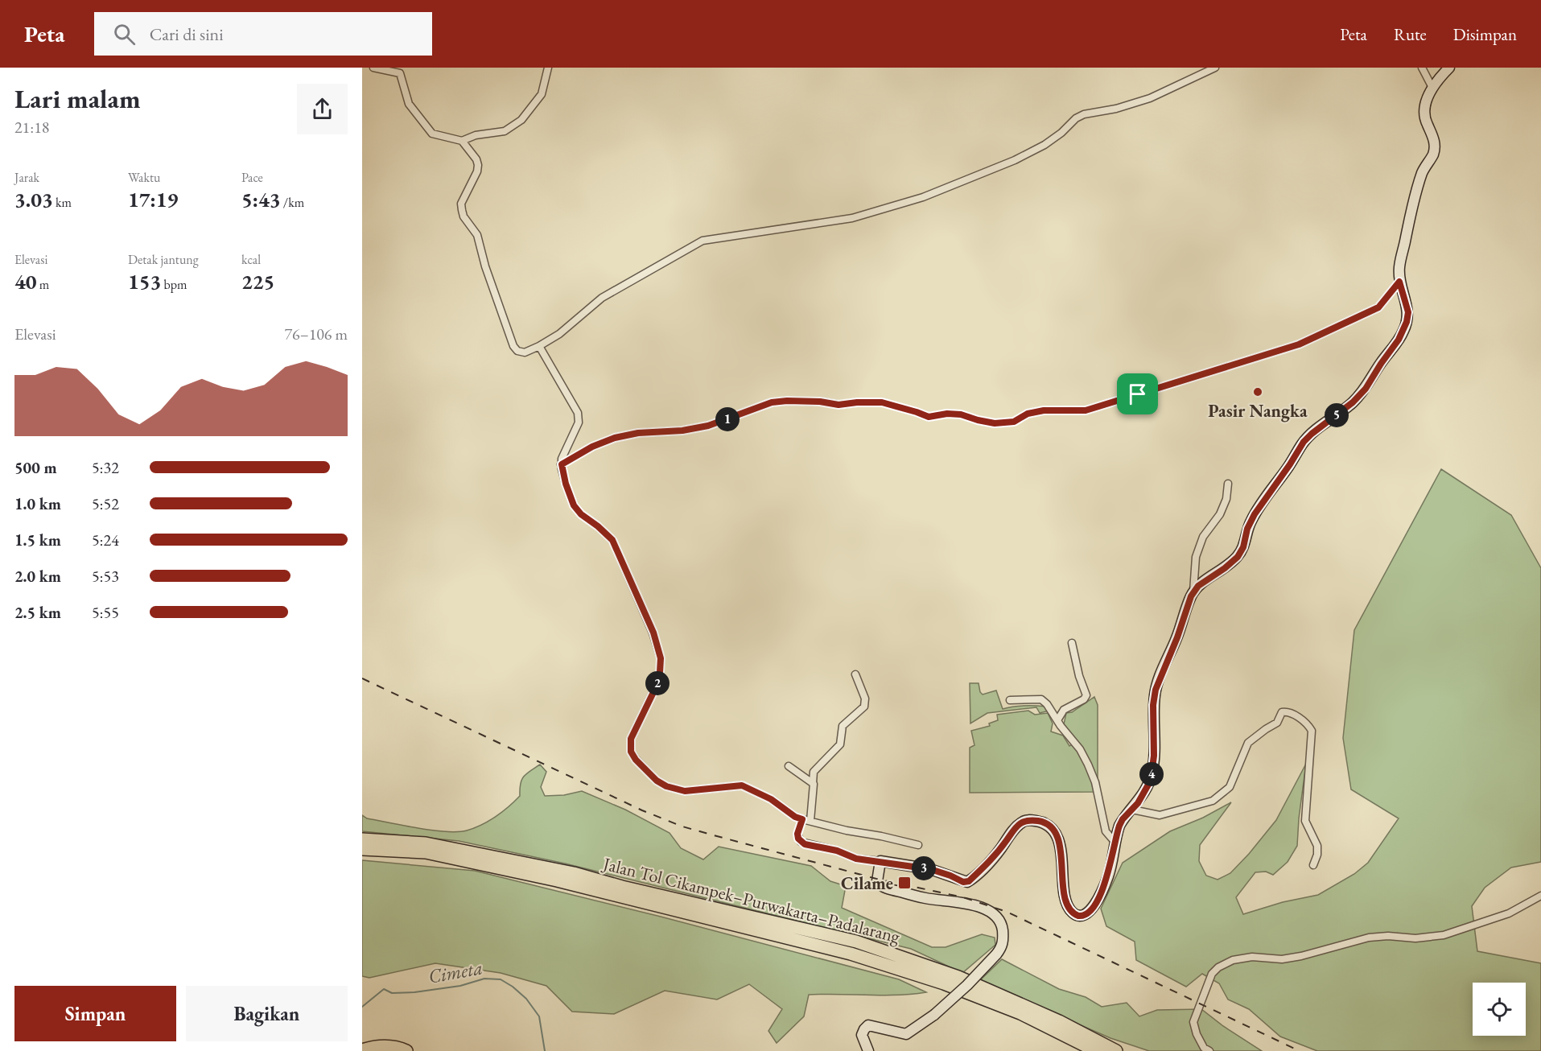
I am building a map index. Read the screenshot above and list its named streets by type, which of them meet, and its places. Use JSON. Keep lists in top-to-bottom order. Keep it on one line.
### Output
{"streets":{"highway":["Jalan Tol Cikampek–Purwakarta–Padalarang"]},"water":["Cimeta"],"places":{"other":["Pasir Nangka"],"transit":["Cilame"]},"page":{"header":"Peta","search":"Cari di sini","nav":["Peta","Rute","Disimpan"],"heading":["Lari malam","21:18"],"stats":[["Jarak","3.03 km"],["Waktu","17:19"],["Pace","5:43 /km"],["Elevasi","40 m"],["Detak jantung","153 bpm"],["kcal","225"]],"chart":["Elevasi","76–106 m"],"pins":["5","1","2","4","3"],"list":[{"name":"500 m","note":"5:32"},{"name":"1.0 km","note":"5:52"},{"name":"1.5 km","note":"5:24"},{"name":"2.0 km","note":"5:53"},{"name":"2.5 km","note":"5:55"}],"buttons":["Simpan","Bagikan"]}}
